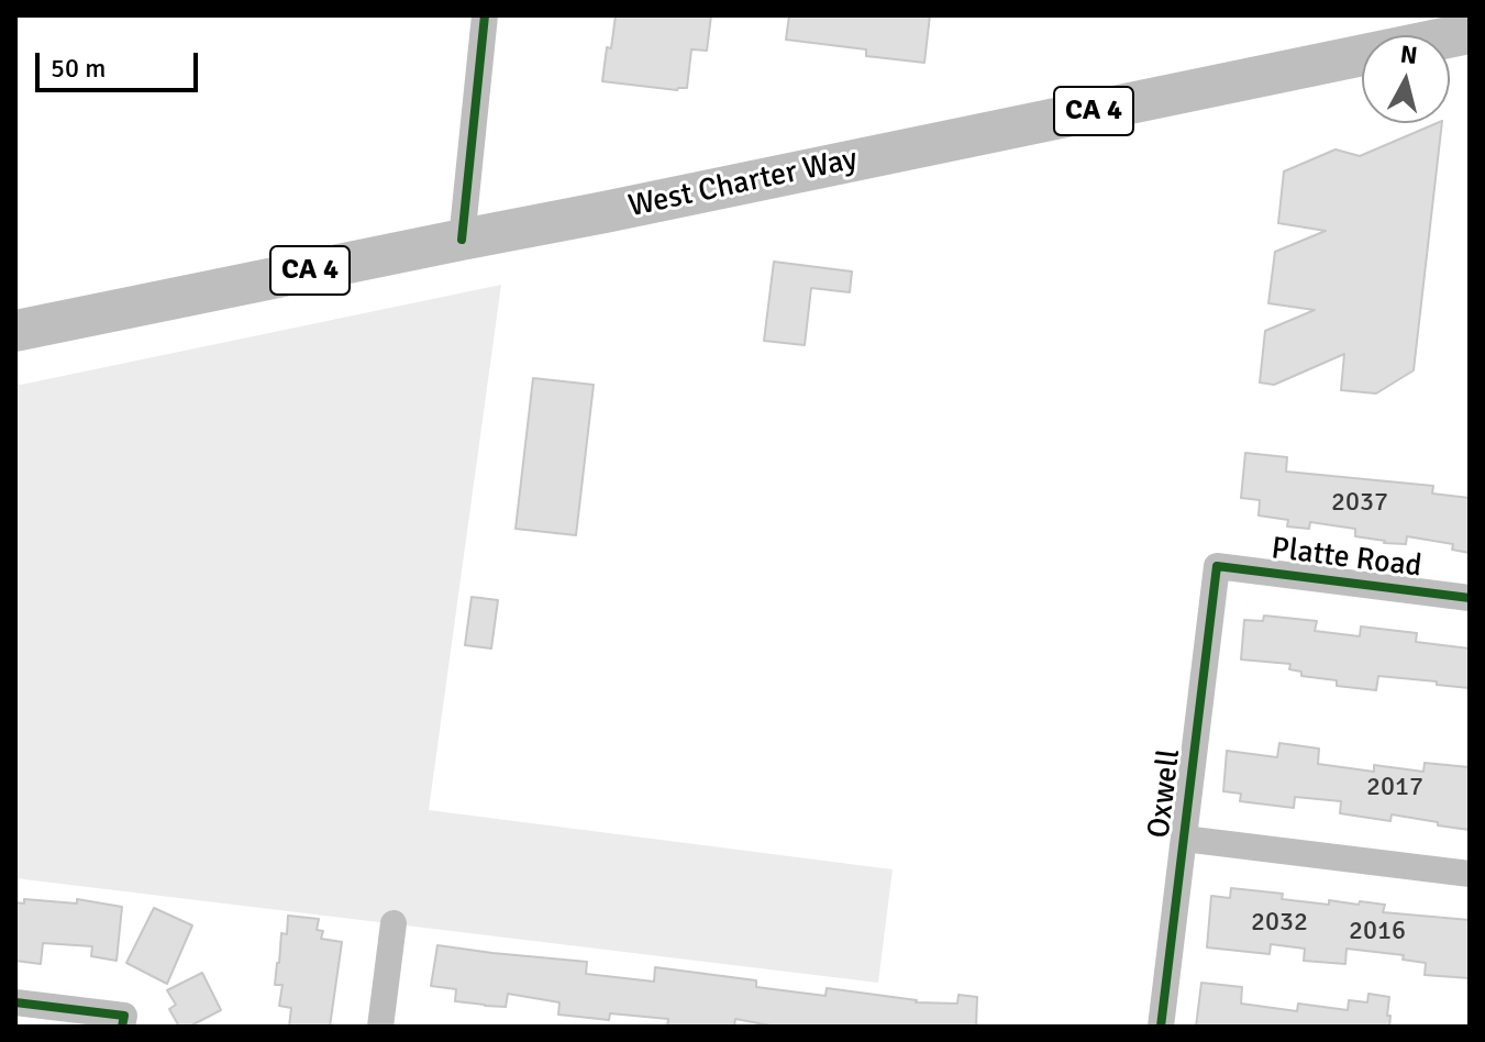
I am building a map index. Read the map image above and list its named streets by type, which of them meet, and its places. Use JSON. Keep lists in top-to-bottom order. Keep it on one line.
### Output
{"streets":{"highway":["CA 4","West Charter Way"],"street":["Platte Road","Oxwell"]},"crossings":[["Platte Road","Oxwell"]],"house_numbers":["2037","2017","2032","2016"],"scale_bar":"50 m","north":"top"}
